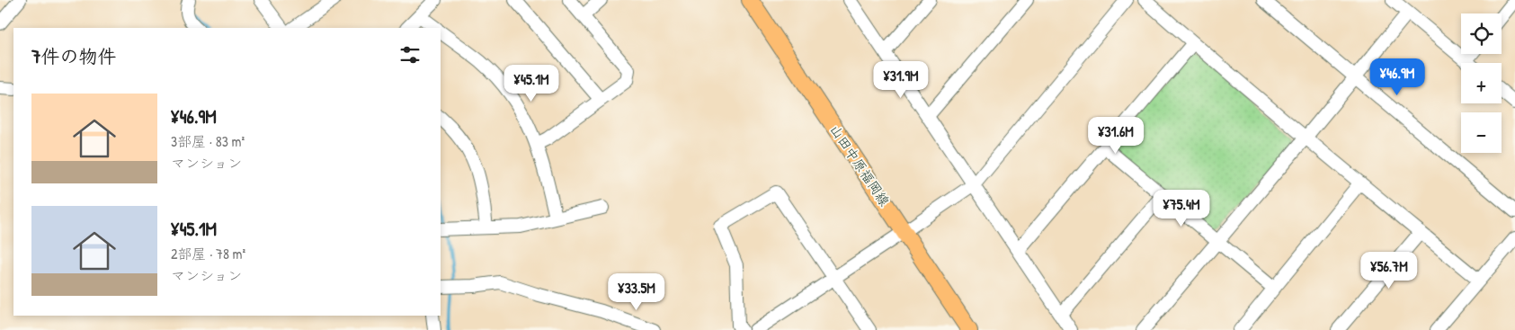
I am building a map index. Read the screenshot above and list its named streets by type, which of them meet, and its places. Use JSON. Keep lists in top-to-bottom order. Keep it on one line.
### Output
{"streets":{"main road":["山田中原福岡線"]},"page":{"map_buttons":["+","−"],"heading":"7件の物件","price":["¥46.9M","¥31.9M","¥45.1M","¥31.6M","¥75.4M","¥56.7M","¥33.5M"],"list":[{"name":"¥46.9M","note":"3部屋 · 83 m² · マンション"},{"name":"¥45.1M","note":"2部屋 · 78 m² · マンション"}]}}
